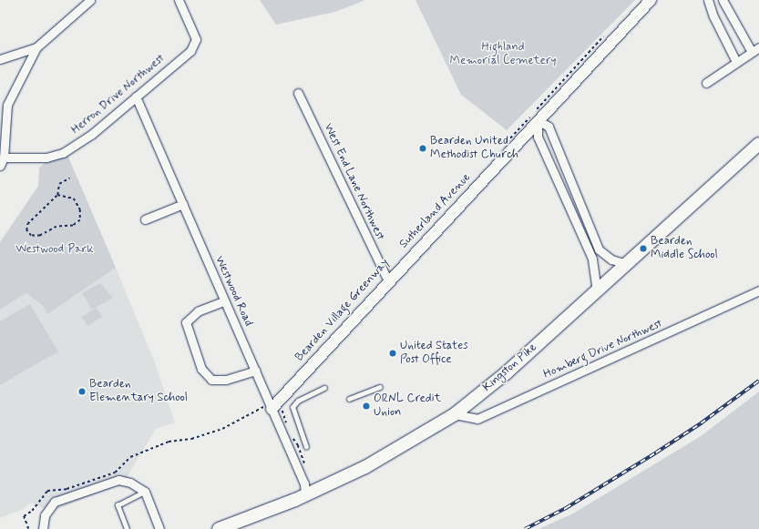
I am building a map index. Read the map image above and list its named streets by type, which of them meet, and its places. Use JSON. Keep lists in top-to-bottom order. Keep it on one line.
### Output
{"streets":{"main road":["Kingston Pike"],"street":["Herron Drive Northwest","West End Lane Northwest","Sutherland Avenue","Westwood Road","Homberg Drive Northwest"]},"crossings":[["Herron Drive Northwest","Westwood Road"],["West End Lane Northwest","Sutherland Avenue"],["Sutherland Avenue","Westwood Road"],["Westwood Road","Kingston Pike"],["Homberg Drive Northwest","Kingston Pike"]],"parks":["Highland Memorial Cemetery","Westwood Park"],"places":["Bearden United Methodist Church","Bearden Middle School","United States Post Office","Bearden Elementary School","ORNL Credit Union"]}
